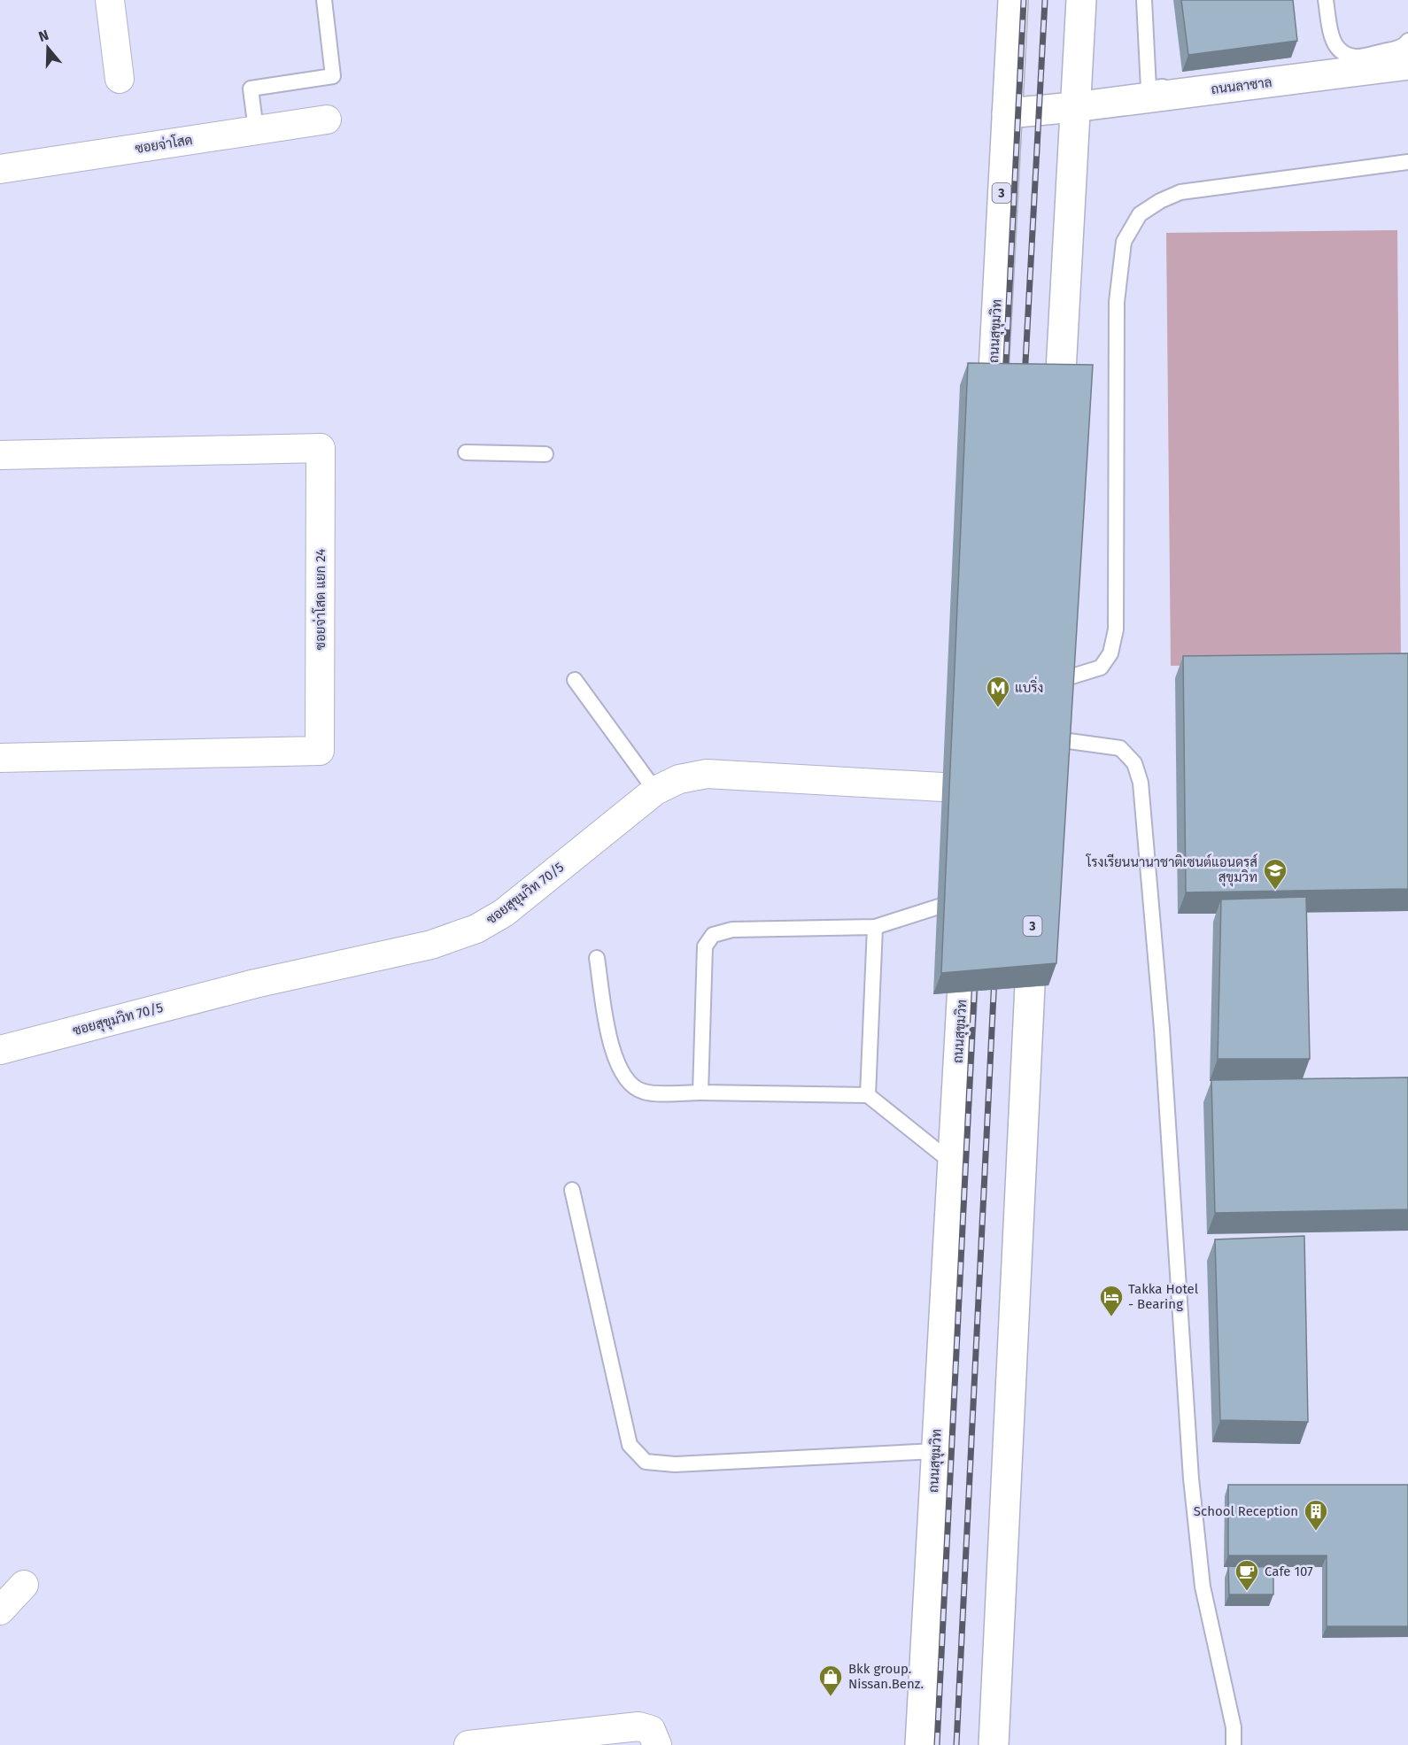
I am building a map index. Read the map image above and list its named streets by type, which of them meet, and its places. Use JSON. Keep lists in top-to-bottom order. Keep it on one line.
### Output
{"streets":{"main road":["ถนนลาซาล","3","ถนนสุขุมวิท"],"street":["ซอยจ่าโสด","ซอยจ่าโสด แยก 24","ซอยสุขุมวิท 70/5"]},"crossings":[["ถนนลาซาล","ถนนสุขุมวิท"]],"places":{"metro station":["แบริ่ง"],"school or university":["โรงเรียนนานาชาติเซนต์แอนดรูส์ สุขุมวิท"],"hotel":["Takka Hotel - Bearing"],"building":["School Reception"],"cafe":["Cafe 107"],"shop":["Bkk group. Nissan.Benz."]},"north":"top"}
